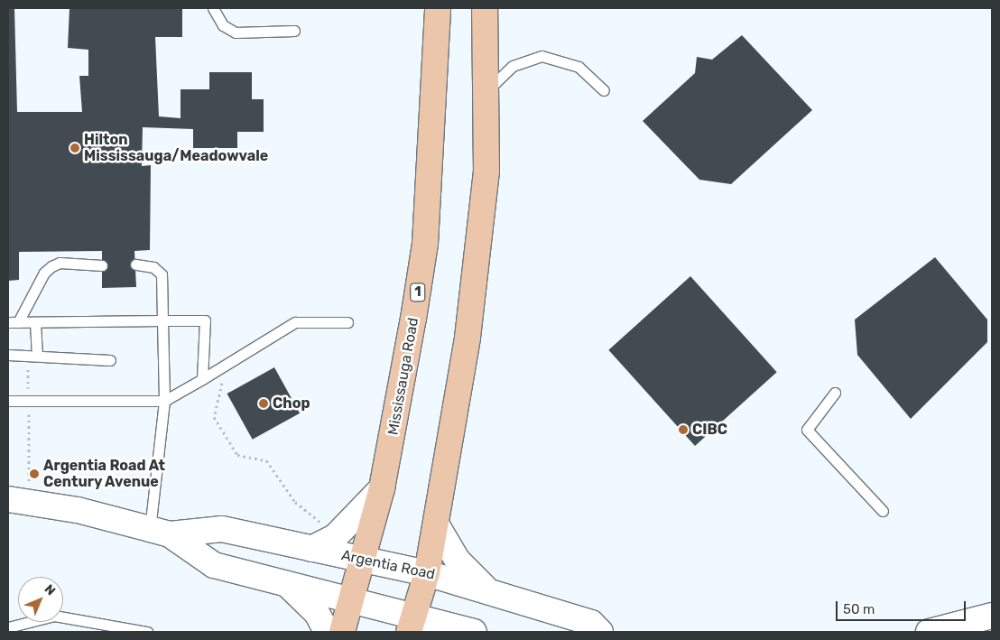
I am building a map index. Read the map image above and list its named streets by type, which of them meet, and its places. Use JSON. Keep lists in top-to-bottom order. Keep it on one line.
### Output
{"streets":{"main road":["1","Mississauga Road"],"street":["Argentia Road"]},"crossings":[["Mississauga Road","Argentia Road"]],"places":["Hilton Mississauga/Meadowvale","Chop","CIBC","Argentia Road At Century Avenue"],"scale_bar":"50 m","north":"top right"}
